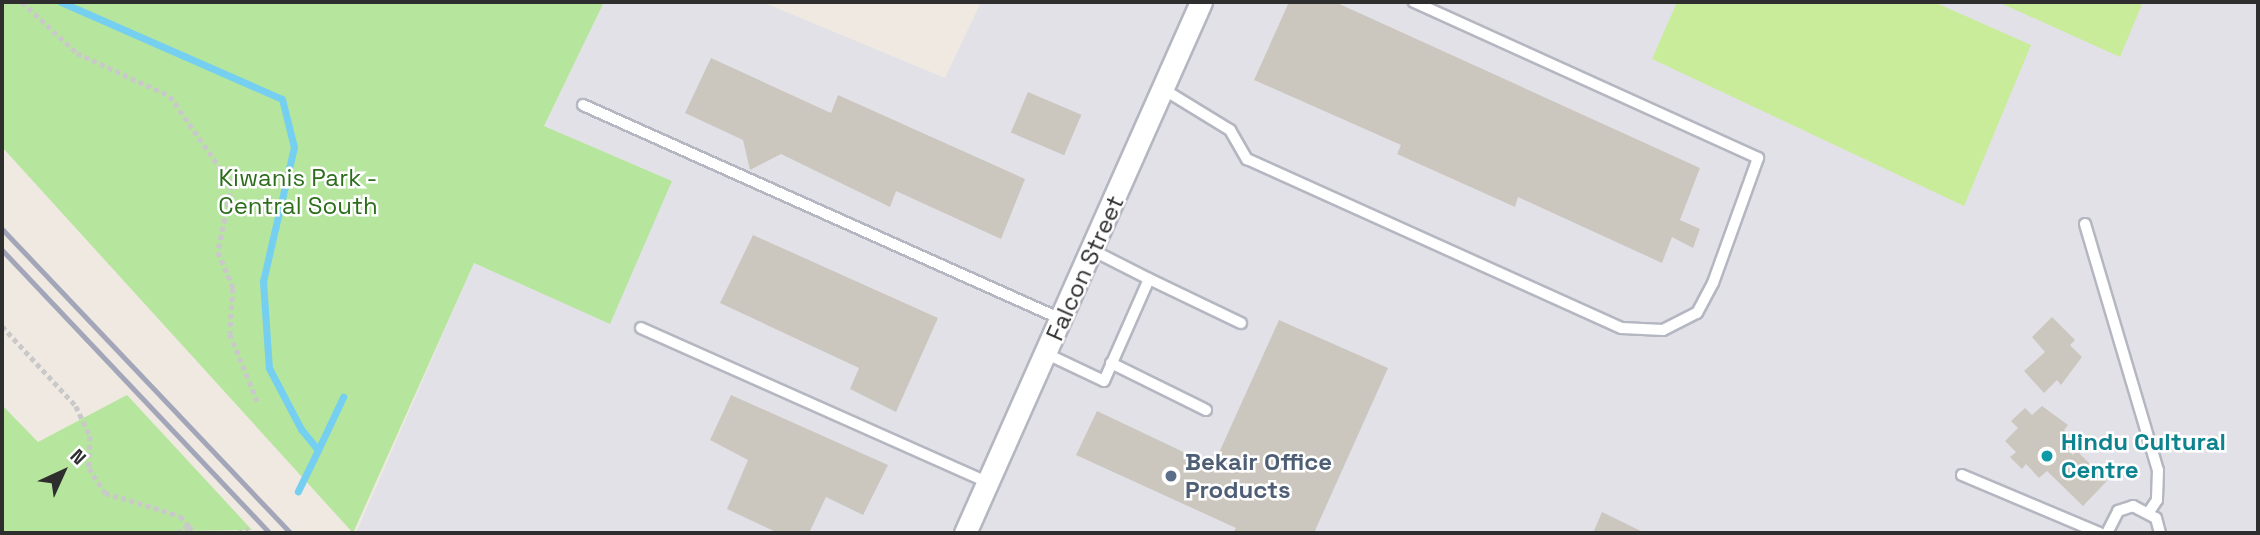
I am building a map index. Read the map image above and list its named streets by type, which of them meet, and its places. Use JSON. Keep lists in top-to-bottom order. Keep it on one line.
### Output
{"streets":{"street":["Falcon Street"]},"parks":["Kiwanis Park - Central South"],"places":["Hindu Cultural Centre","Bekair Office Products"],"north":"top right"}
